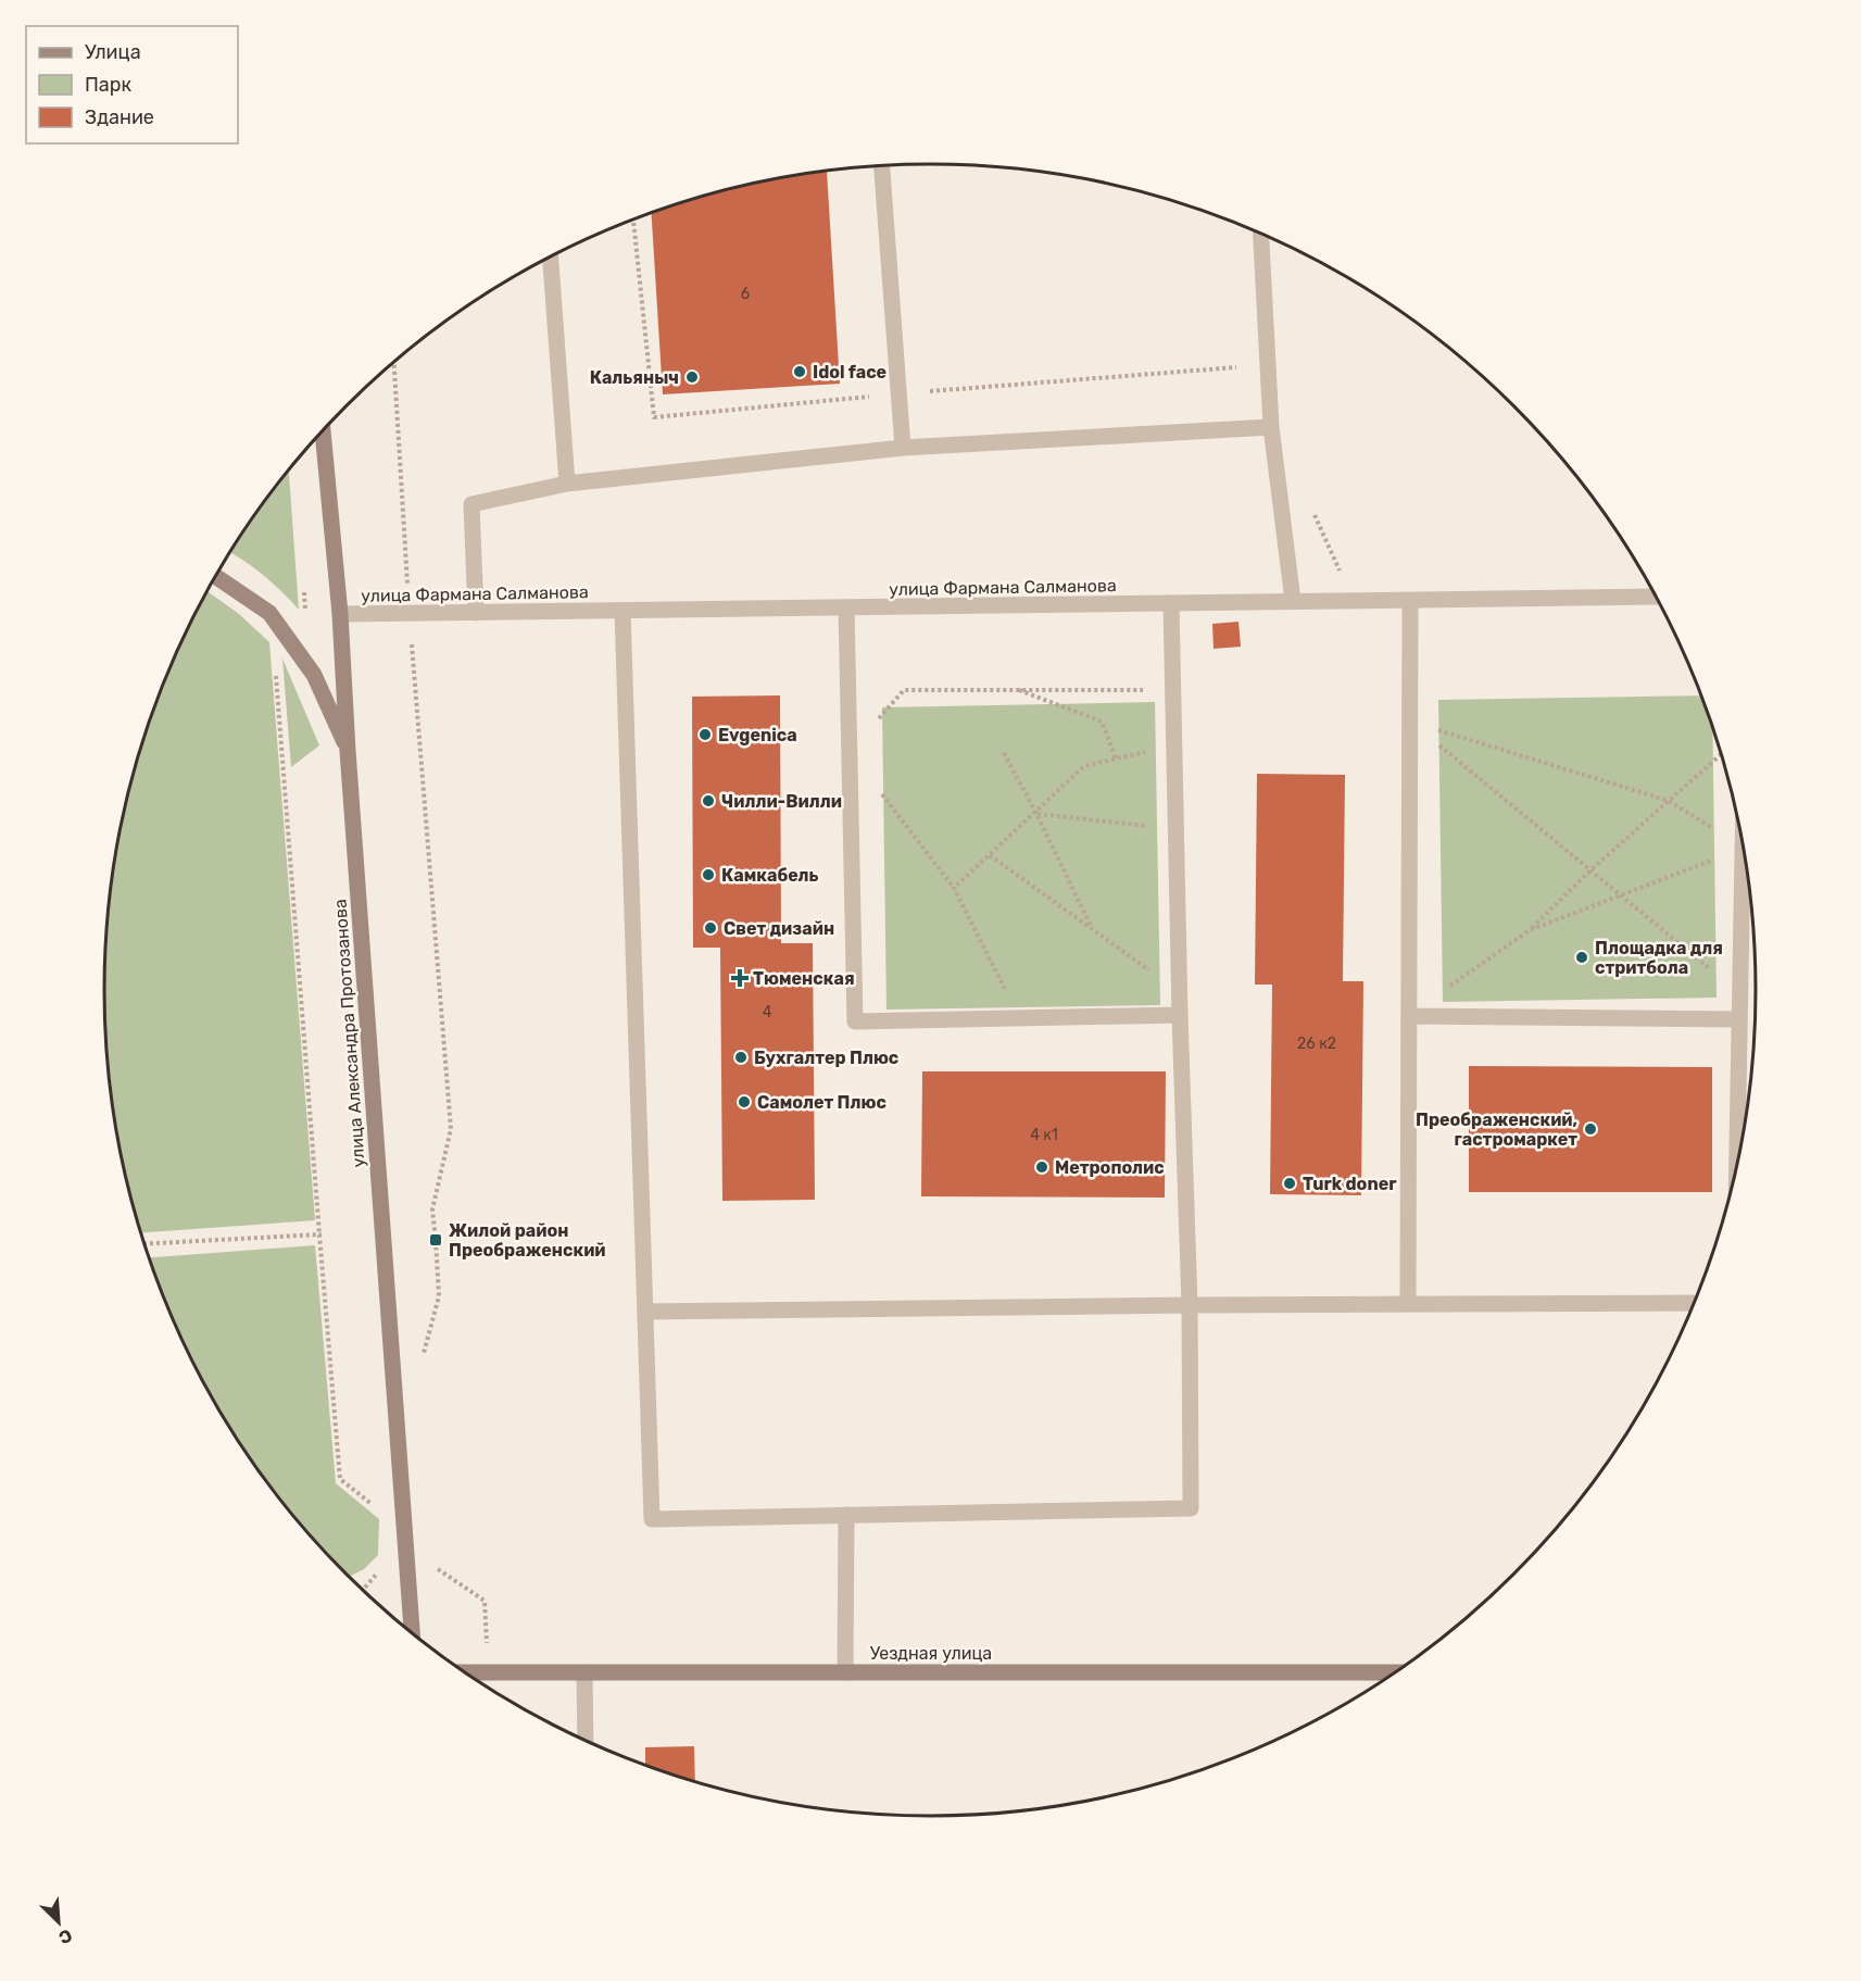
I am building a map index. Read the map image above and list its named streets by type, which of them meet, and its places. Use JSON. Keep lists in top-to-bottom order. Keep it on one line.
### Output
{"streets":{"street":["улица Фармана Салманова","улица Александра Протозанова","Уездная улица"]},"crossings":[["улица Фармана Салманова","улица Александра Протозанова"]],"places":{"other":["Idol face","Кальяныч","Evgenica","Чилли-Вилли","Камкабель","Свет дизайн","Площадка для стритбола","Бухгалтер Плюс","Самолет Плюс","Преображенский, гастромаркет","Метрополис","Turk doner"],"health":["Тюменская"],"transit":["Жилой район Преображенский"]},"house_numbers":["6","4","26 к2","4 к1"],"legend":["Улица","Парк","Здание"],"north":"bottom right"}
